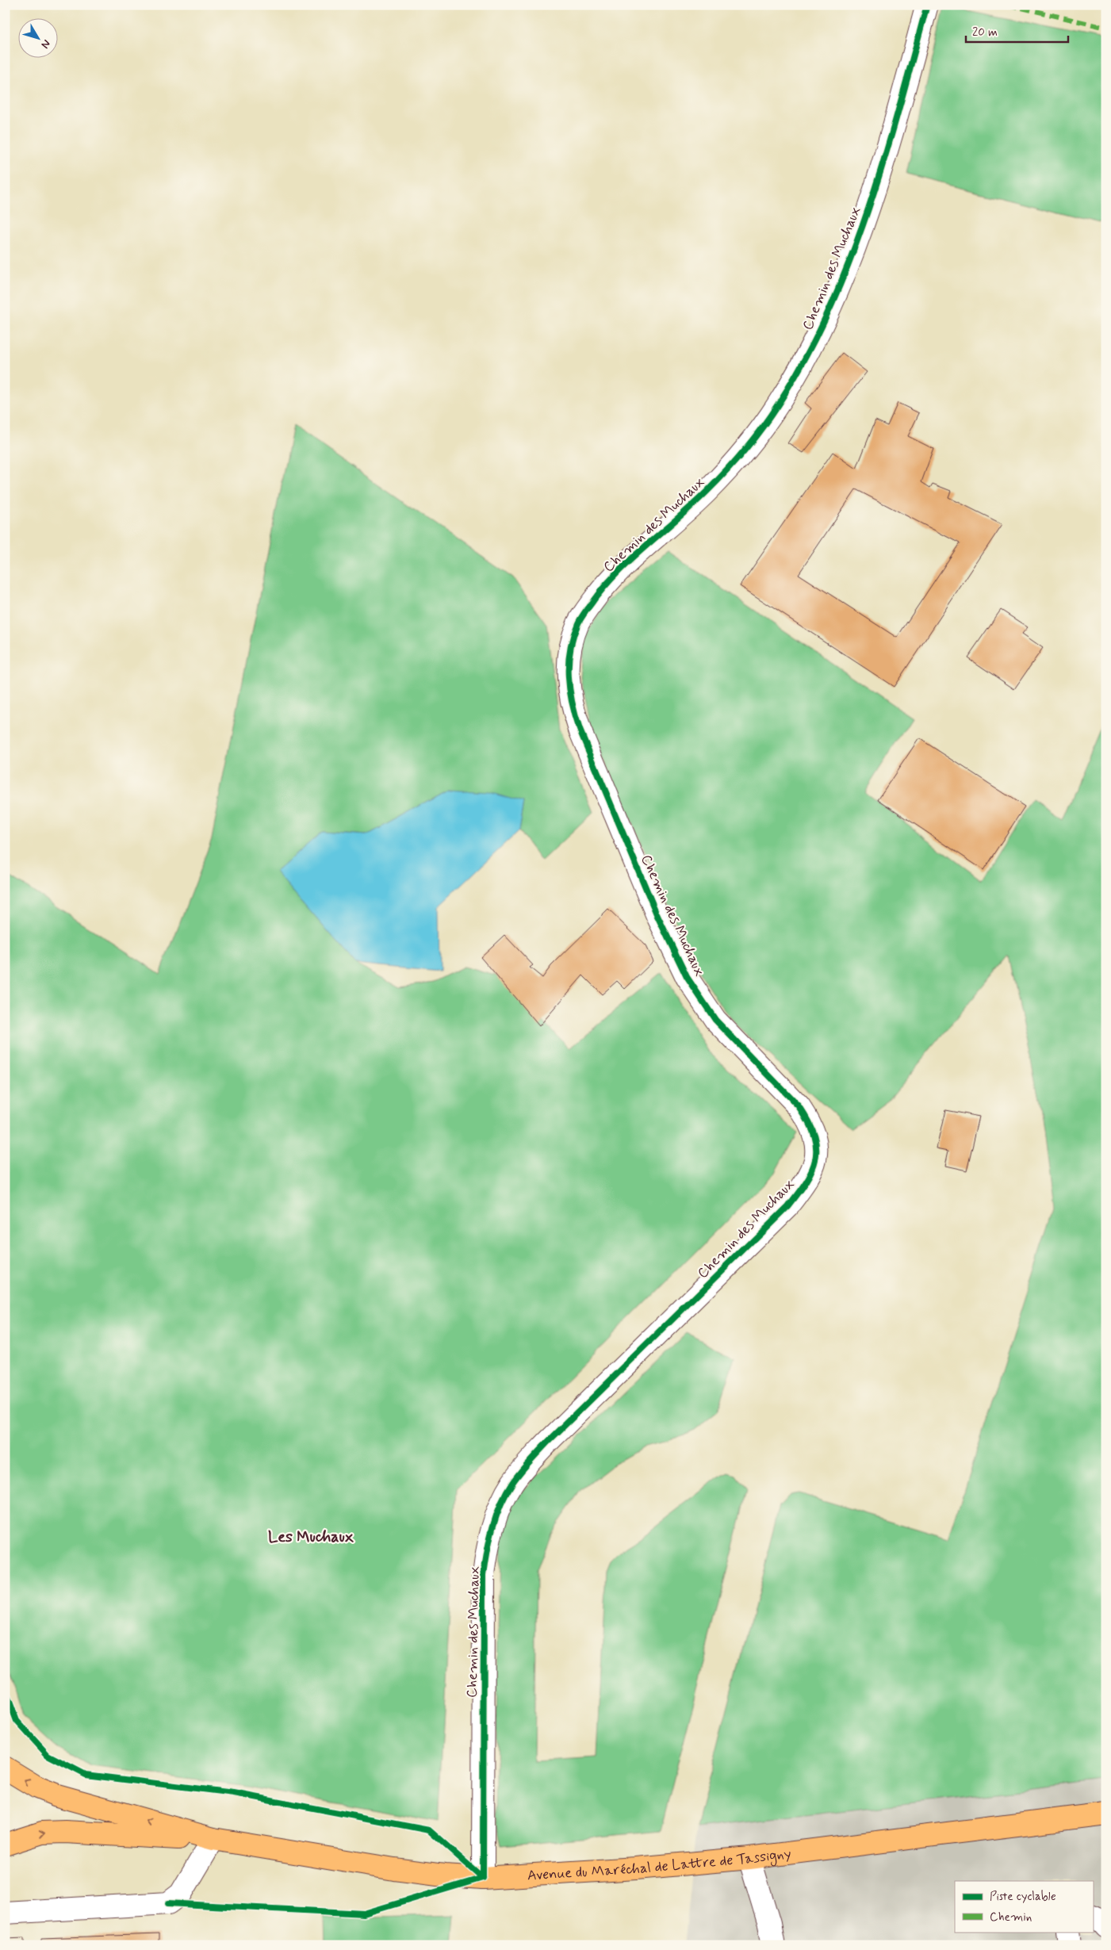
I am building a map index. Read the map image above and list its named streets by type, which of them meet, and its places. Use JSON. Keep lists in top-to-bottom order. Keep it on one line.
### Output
{"streets":{"main road":["Avenue du Maréchal de Lattre de Tassigny"],"street":["Chemin des Muchaux"]},"crossings":[["Chemin des Muchaux","Avenue du Maréchal de Lattre de Tassigny"]],"districts":["Les Muchaux"],"legend":["Piste cyclable","Chemin"],"scale_bar":"20 m","north":"bottom right"}
